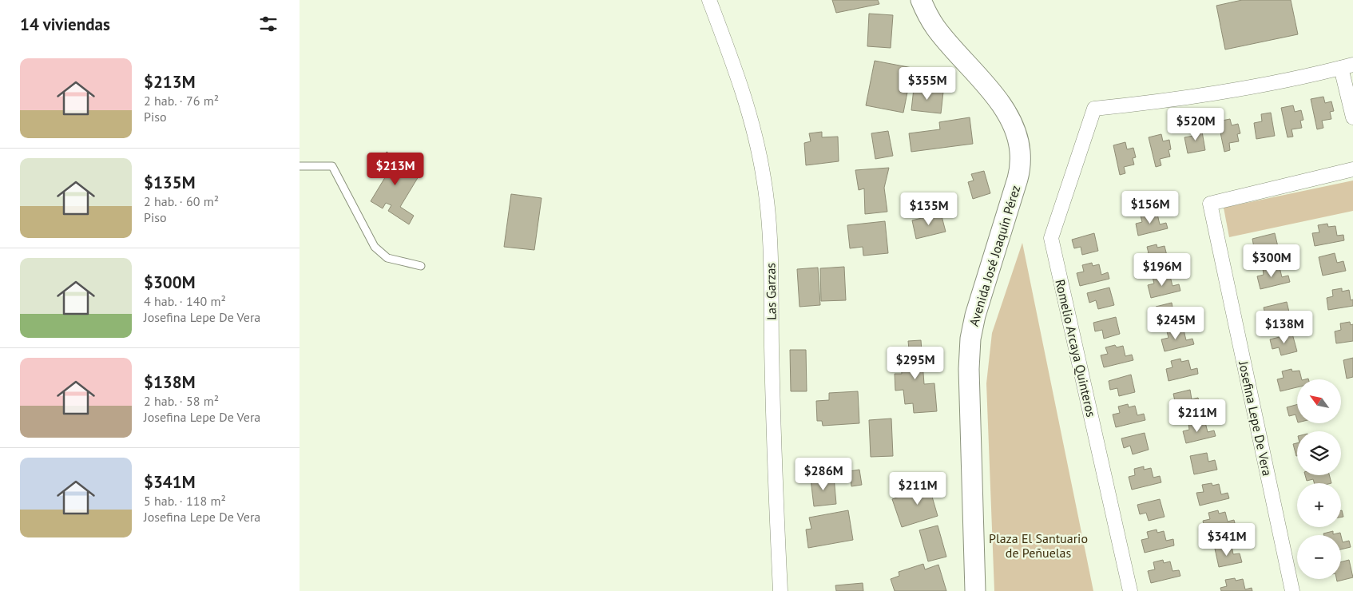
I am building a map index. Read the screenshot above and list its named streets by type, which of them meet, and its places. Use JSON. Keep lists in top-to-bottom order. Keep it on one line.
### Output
{"streets":{"main road":["Avenida José Joaquín Pérez"],"street":["Las Garzas","Romelio Arcaya Quinteros","Josefina Lepe De Vera"]},"parks":["Plaza El Santuario de Peñuelas"],"north":"top left","page":{"heading":"14 viviendas","list":[{"name":"$213M","note":"2 hab. · 76 m² · Piso"},{"name":"$135M","note":"2 hab. · 60 m² · Piso"},{"name":"$300M","note":"4 hab. · 140 m² · Josefina Lepe De Vera"},{"name":"$138M","note":"2 hab. · 58 m² · Josefina Lepe De Vera"},{"name":"$341M","note":"5 hab. · 118 m² · Josefina Lepe De Vera"}],"price":["$355M","$520M","$213M","$156M","$135M","$300M","$196M","$245M","$138M","$295M","$211M","$286M","$211M","$341M"],"map_buttons":["+","−"]}}
